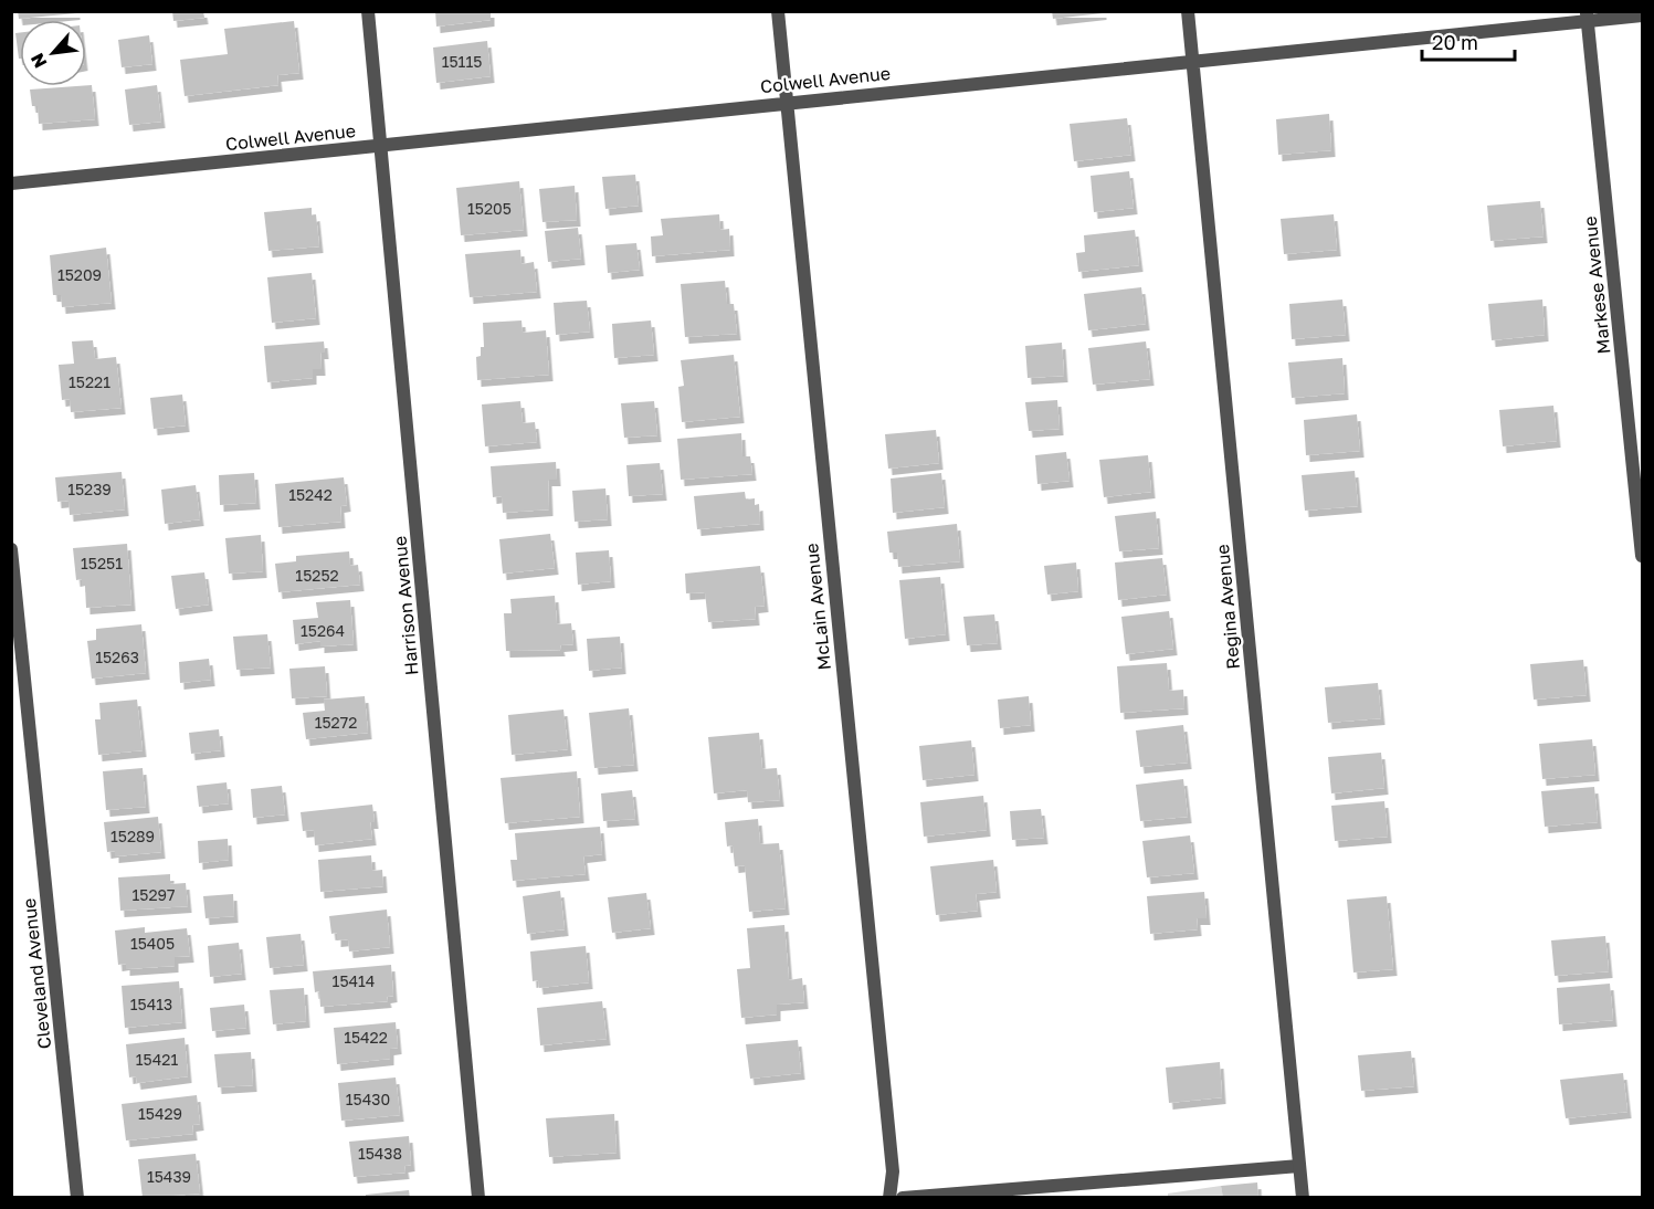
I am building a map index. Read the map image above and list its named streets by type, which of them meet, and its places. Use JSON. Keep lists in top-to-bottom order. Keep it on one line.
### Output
{"streets":{"street":["Colwell Avenue","Markese Avenue","Harrison Avenue","McLain Avenue","Regina Avenue","Cleveland Avenue"]},"crossings":[["Colwell Avenue","Markese Avenue"],["Colwell Avenue","Harrison Avenue"],["Colwell Avenue","McLain Avenue"],["Colwell Avenue","Regina Avenue"]],"house_numbers":["15115","15205","15209","15221","15239","15242","15251","15252","15264","15263","15272","15289","15297","15405","15414","15413","15422","15421","15430","15429","15438","15439"],"scale_bar":"20 m","north":"bottom left"}
